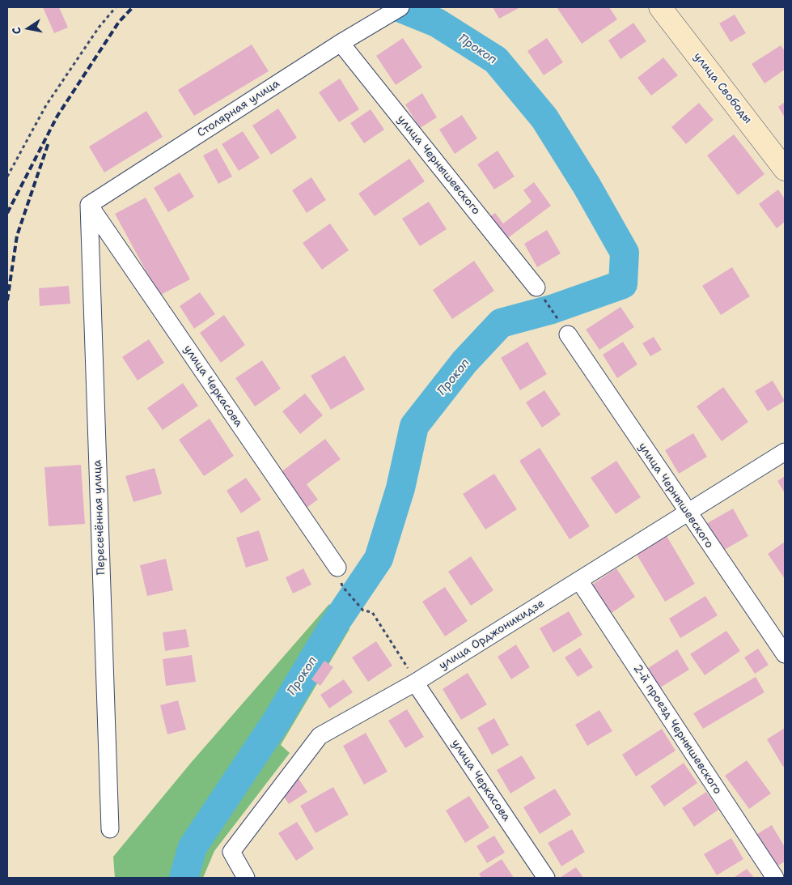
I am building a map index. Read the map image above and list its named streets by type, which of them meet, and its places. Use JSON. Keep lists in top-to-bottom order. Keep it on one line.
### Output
{"streets":{"main road":["улица Свободы"],"street":["Столярная улица","улица Чернышевского","улица Черкасова","Пересечённая улица","улица Орджоникидзе","2-й проезд Чернышевского"]},"crossings":[["Столярная улица","улица Чернышевского"],["Столярная улица","улица Черкасова"],["Столярная улица","Пересечённая улица"],["улица Чернышевского","улица Орджоникидзе"],["улица Черкасова","Пересечённая улица"],["улица Черкасова","улица Орджоникидзе"],["улица Орджоникидзе","2-й проезд Чернышевского"]],"water":["Прокоп"],"north":"left"}
